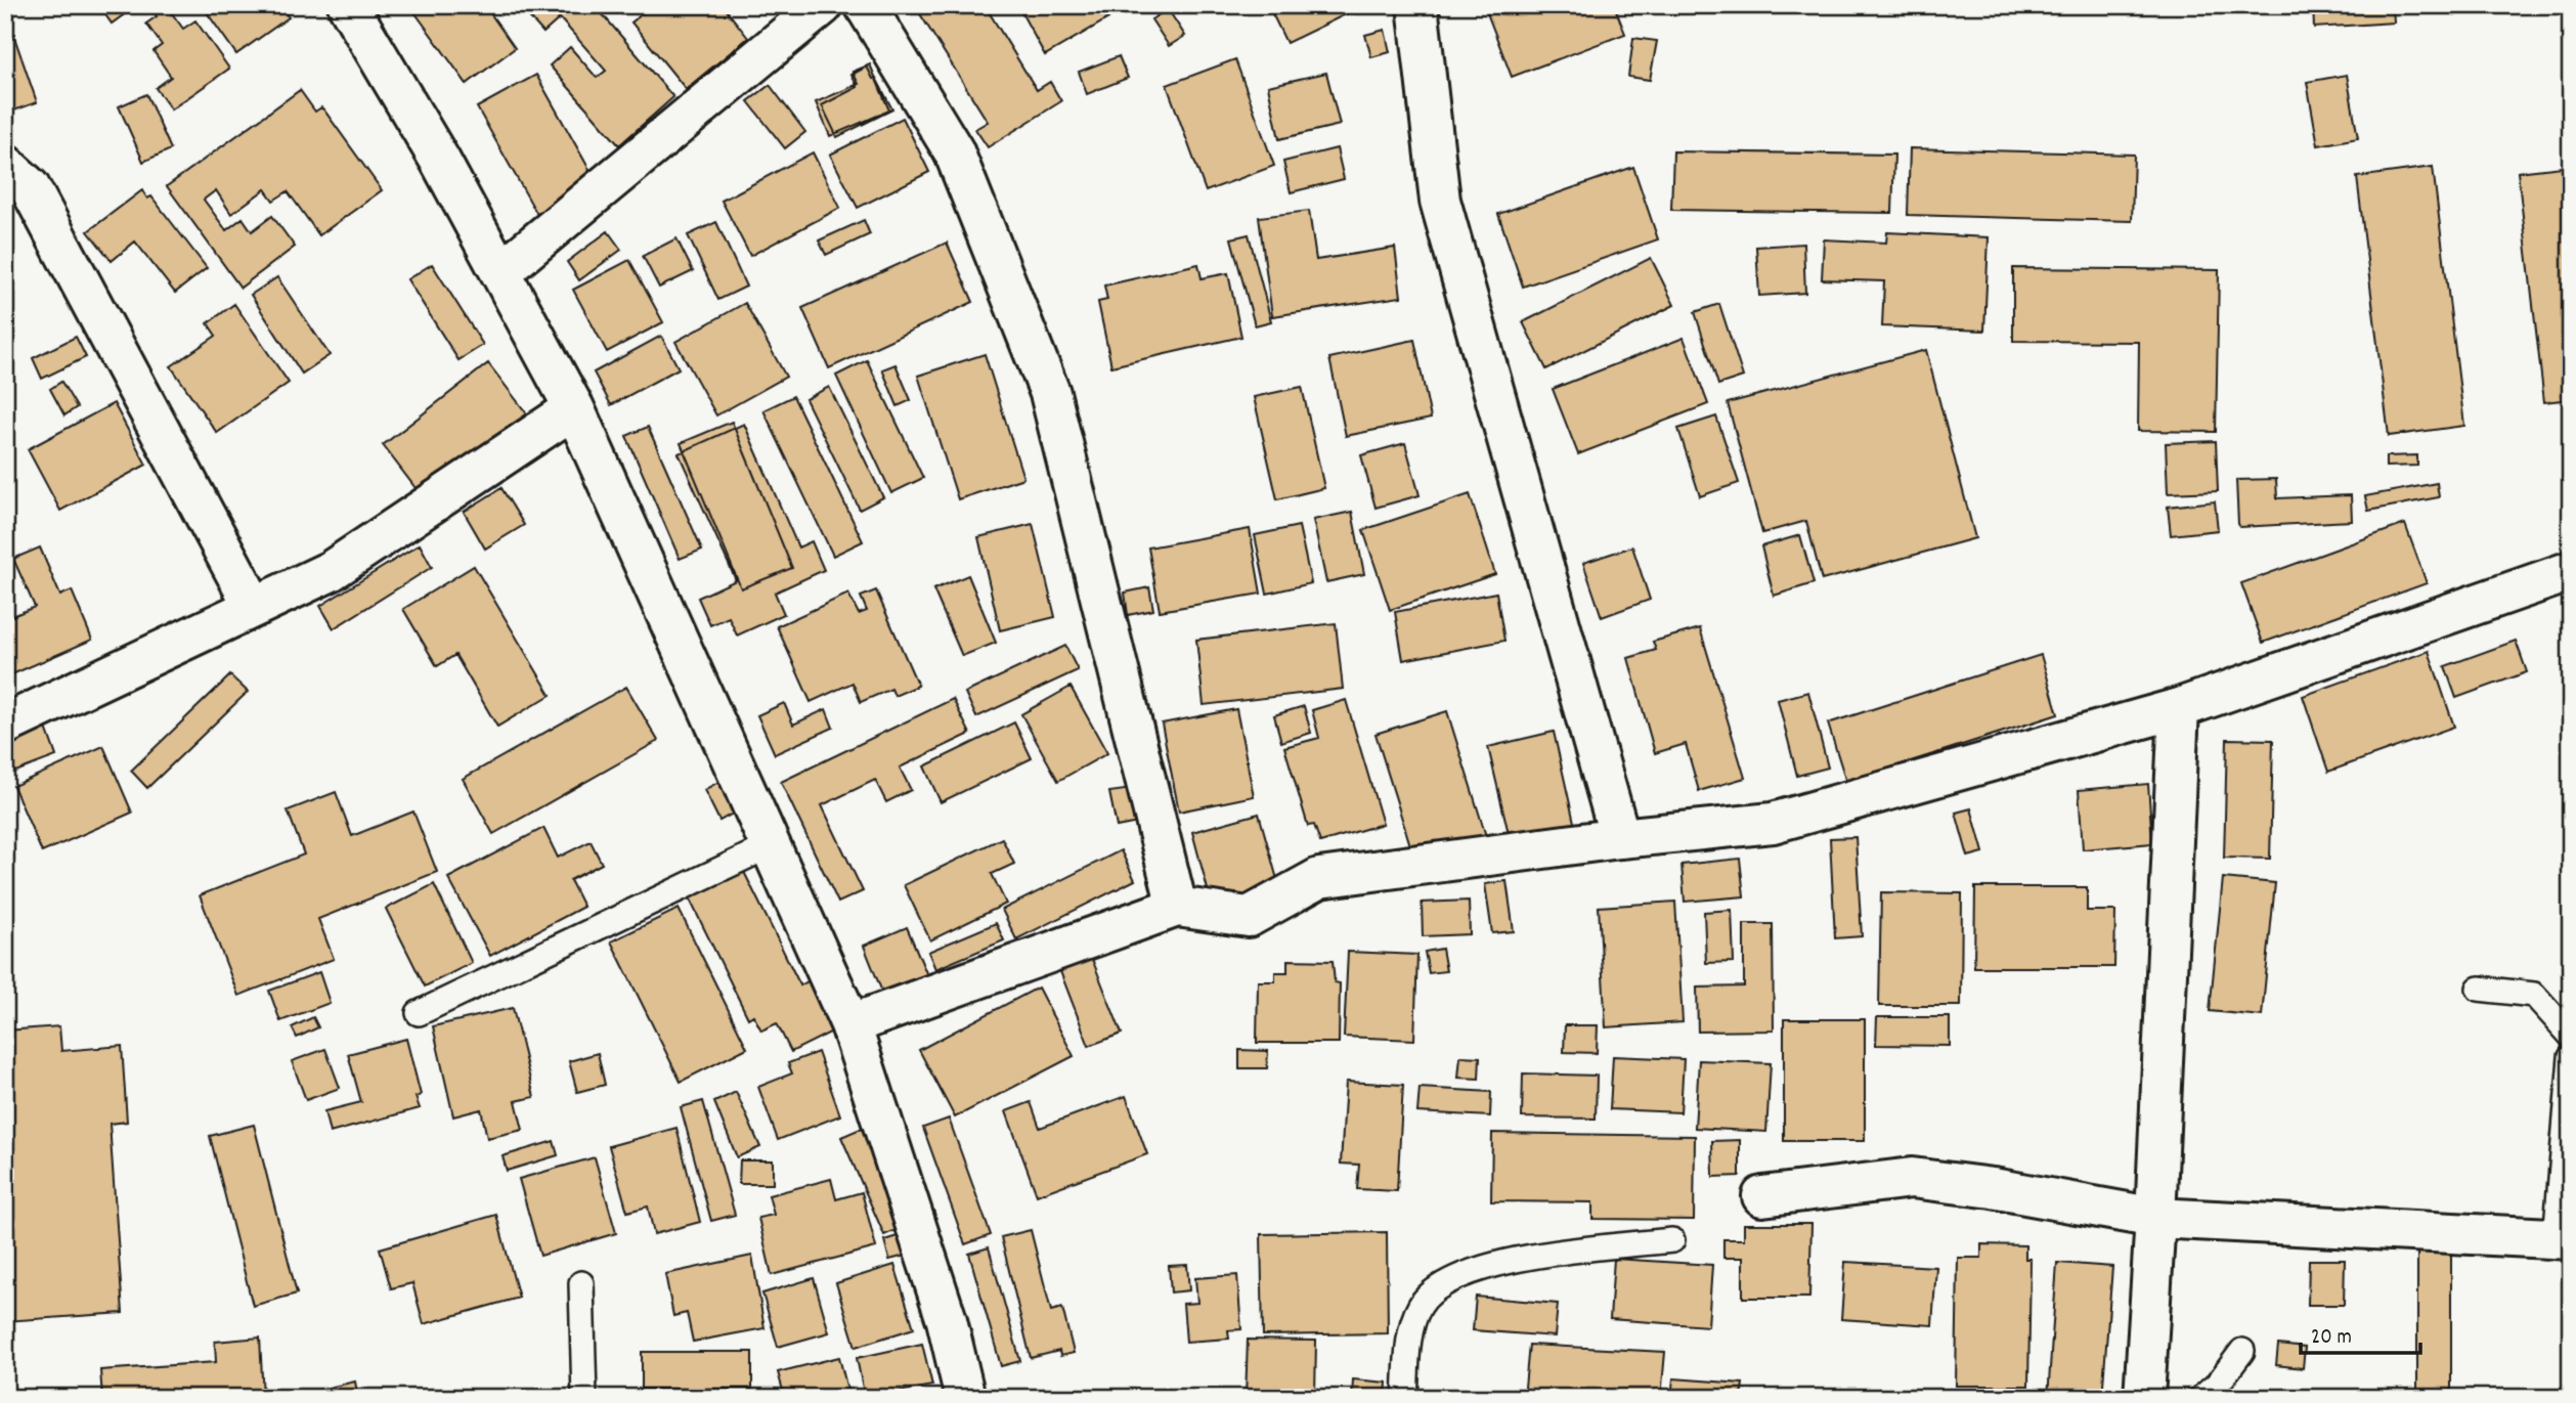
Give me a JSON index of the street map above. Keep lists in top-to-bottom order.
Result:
{
  "scale_bar": "20 m"
}
